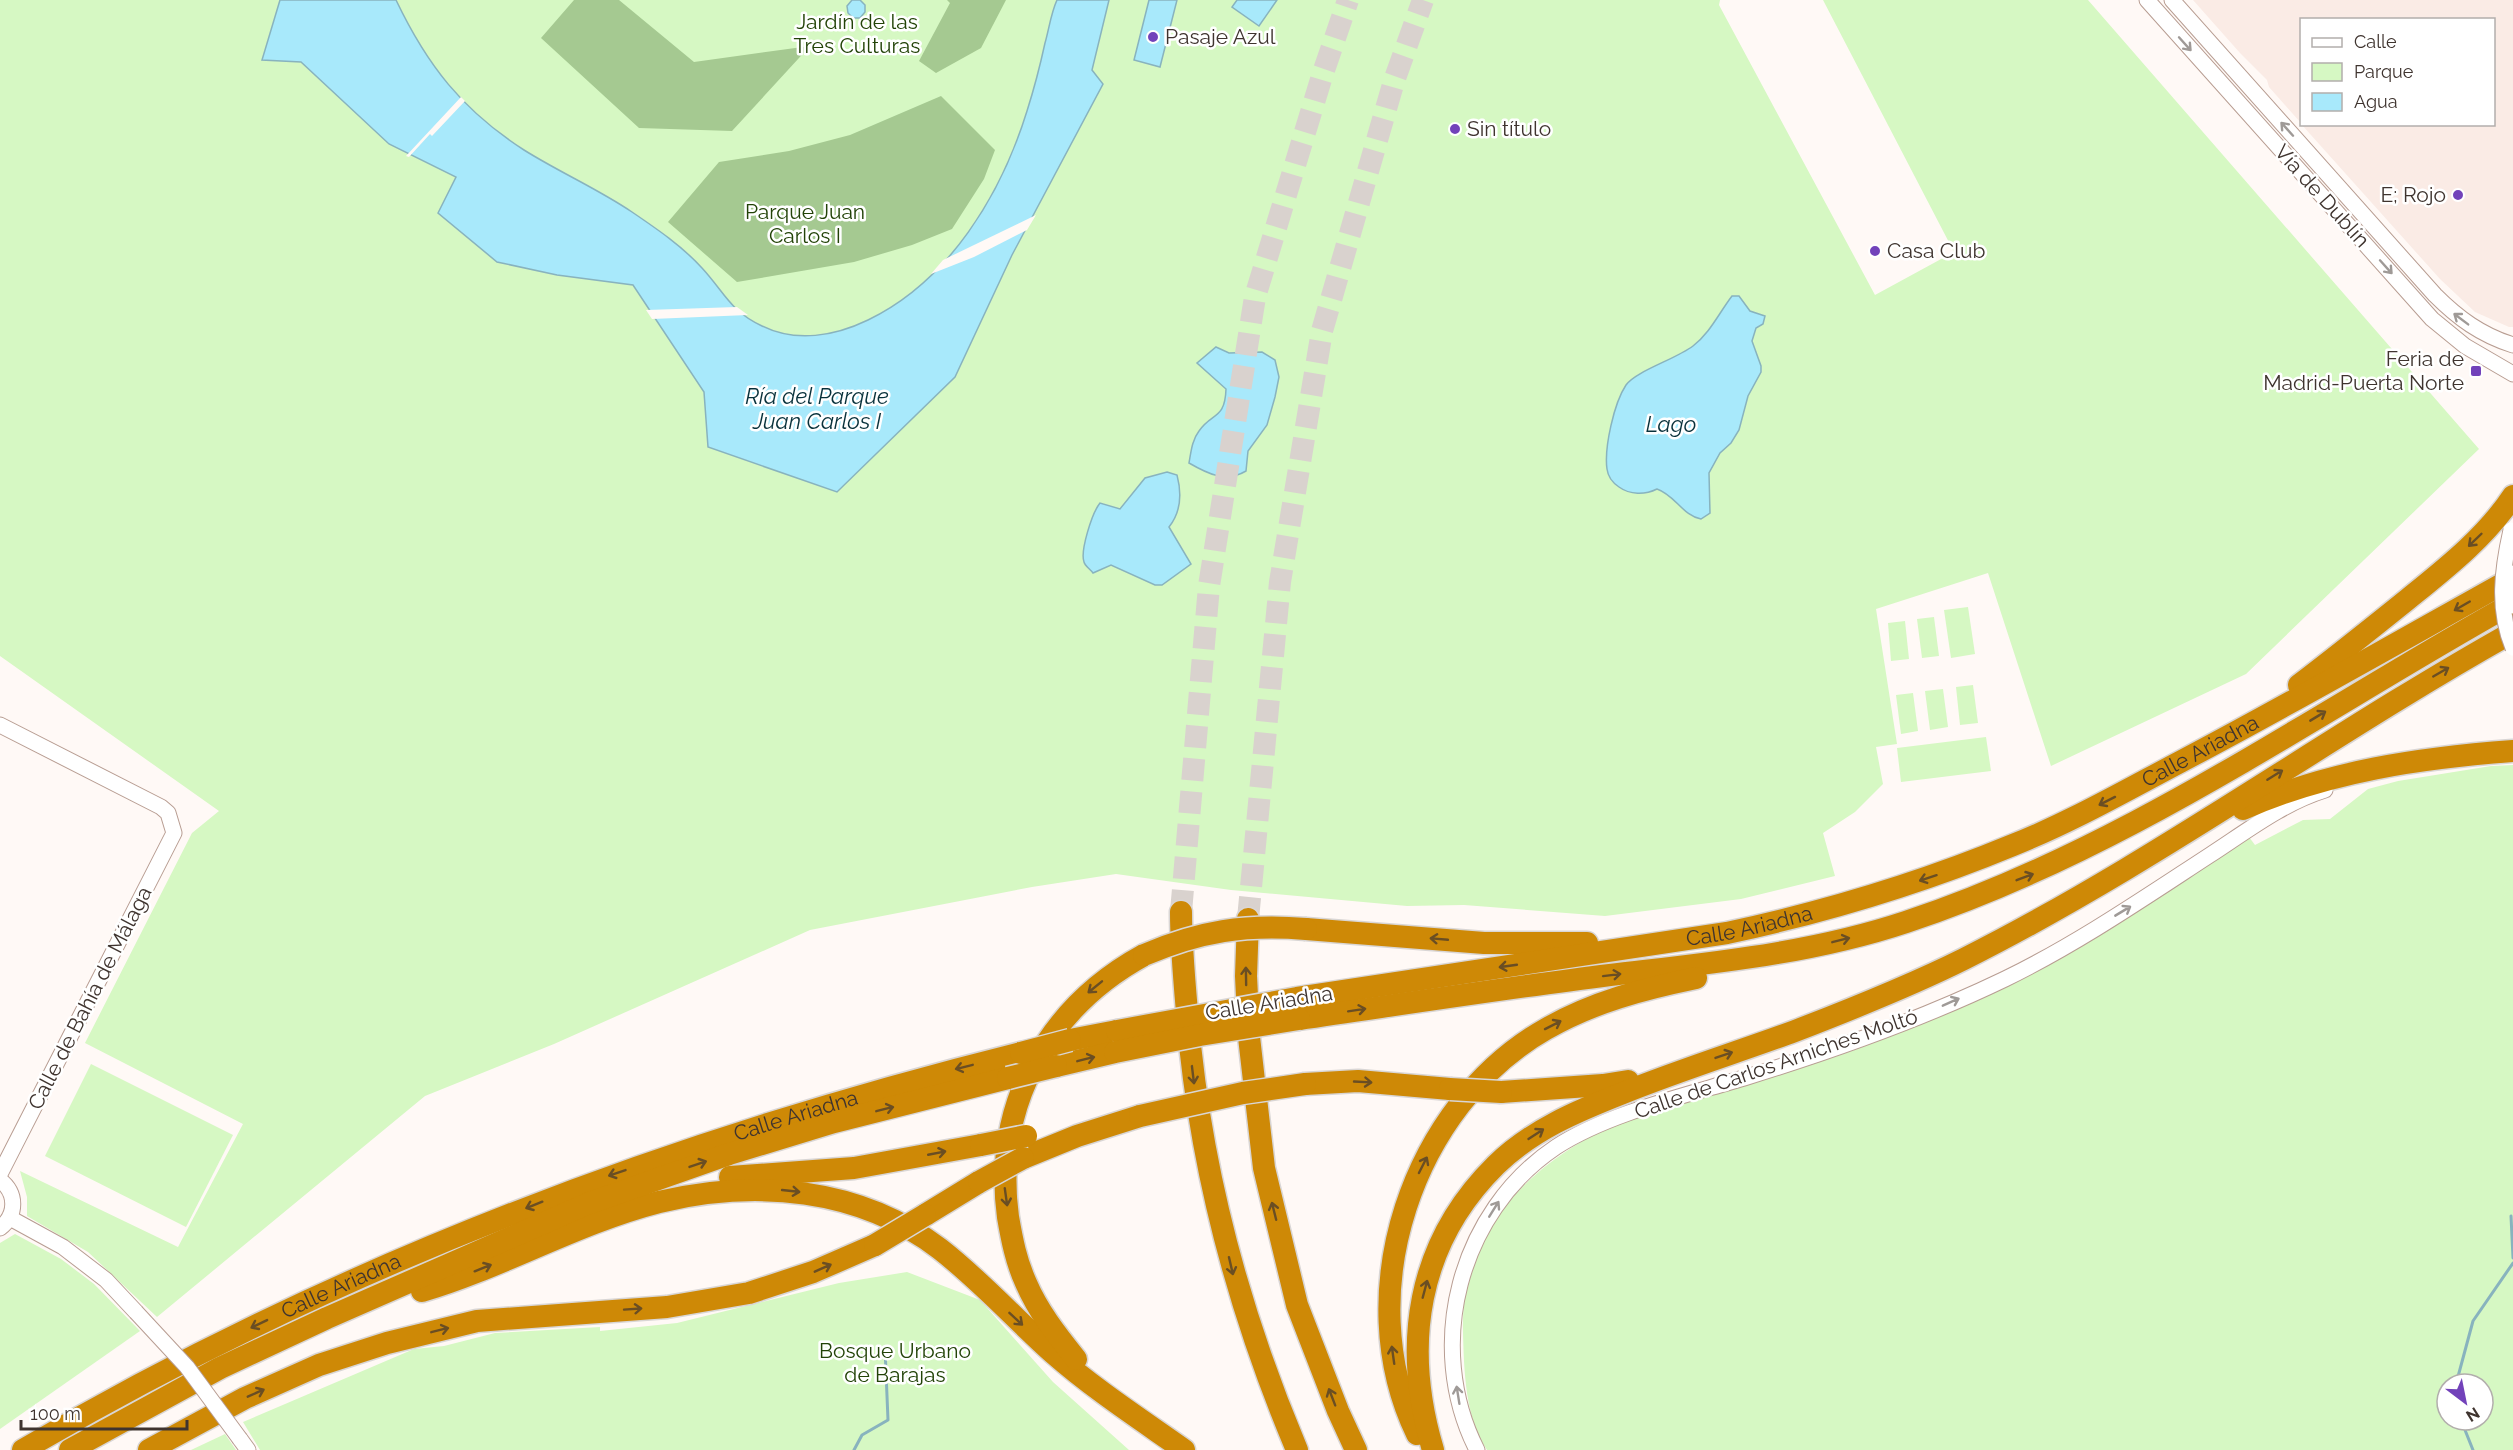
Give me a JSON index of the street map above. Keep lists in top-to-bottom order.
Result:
{
  "streets": {
    "highway": ["Calle Ariadna"],
    "street": ["Vía de Dublín", "Calle de Bahía de Málaga", "Calle de Carlos Arniches Moltó"]
  },
  "one_way": ["Calle de Carlos Arniches Moltó"],
  "water": ["Ría del Parque Juan Carlos I", "Lago"],
  "parks": ["Jardín de las Tres Culturas", "Parque Juan Carlos I", "Bosque Urbano de Barajas"],
  "places": {
    "other": [
      "Pasaje Azul",
      "Sin título",
      "E; Rojo",
      "Casa Club"
    ],
    "transit": ["Feria de Madrid-Puerta Norte"]
  },
  "legend": ["Calle", "Parque", "Agua"],
  "scale_bar": "100 m",
  "north": "bottom right"
}
